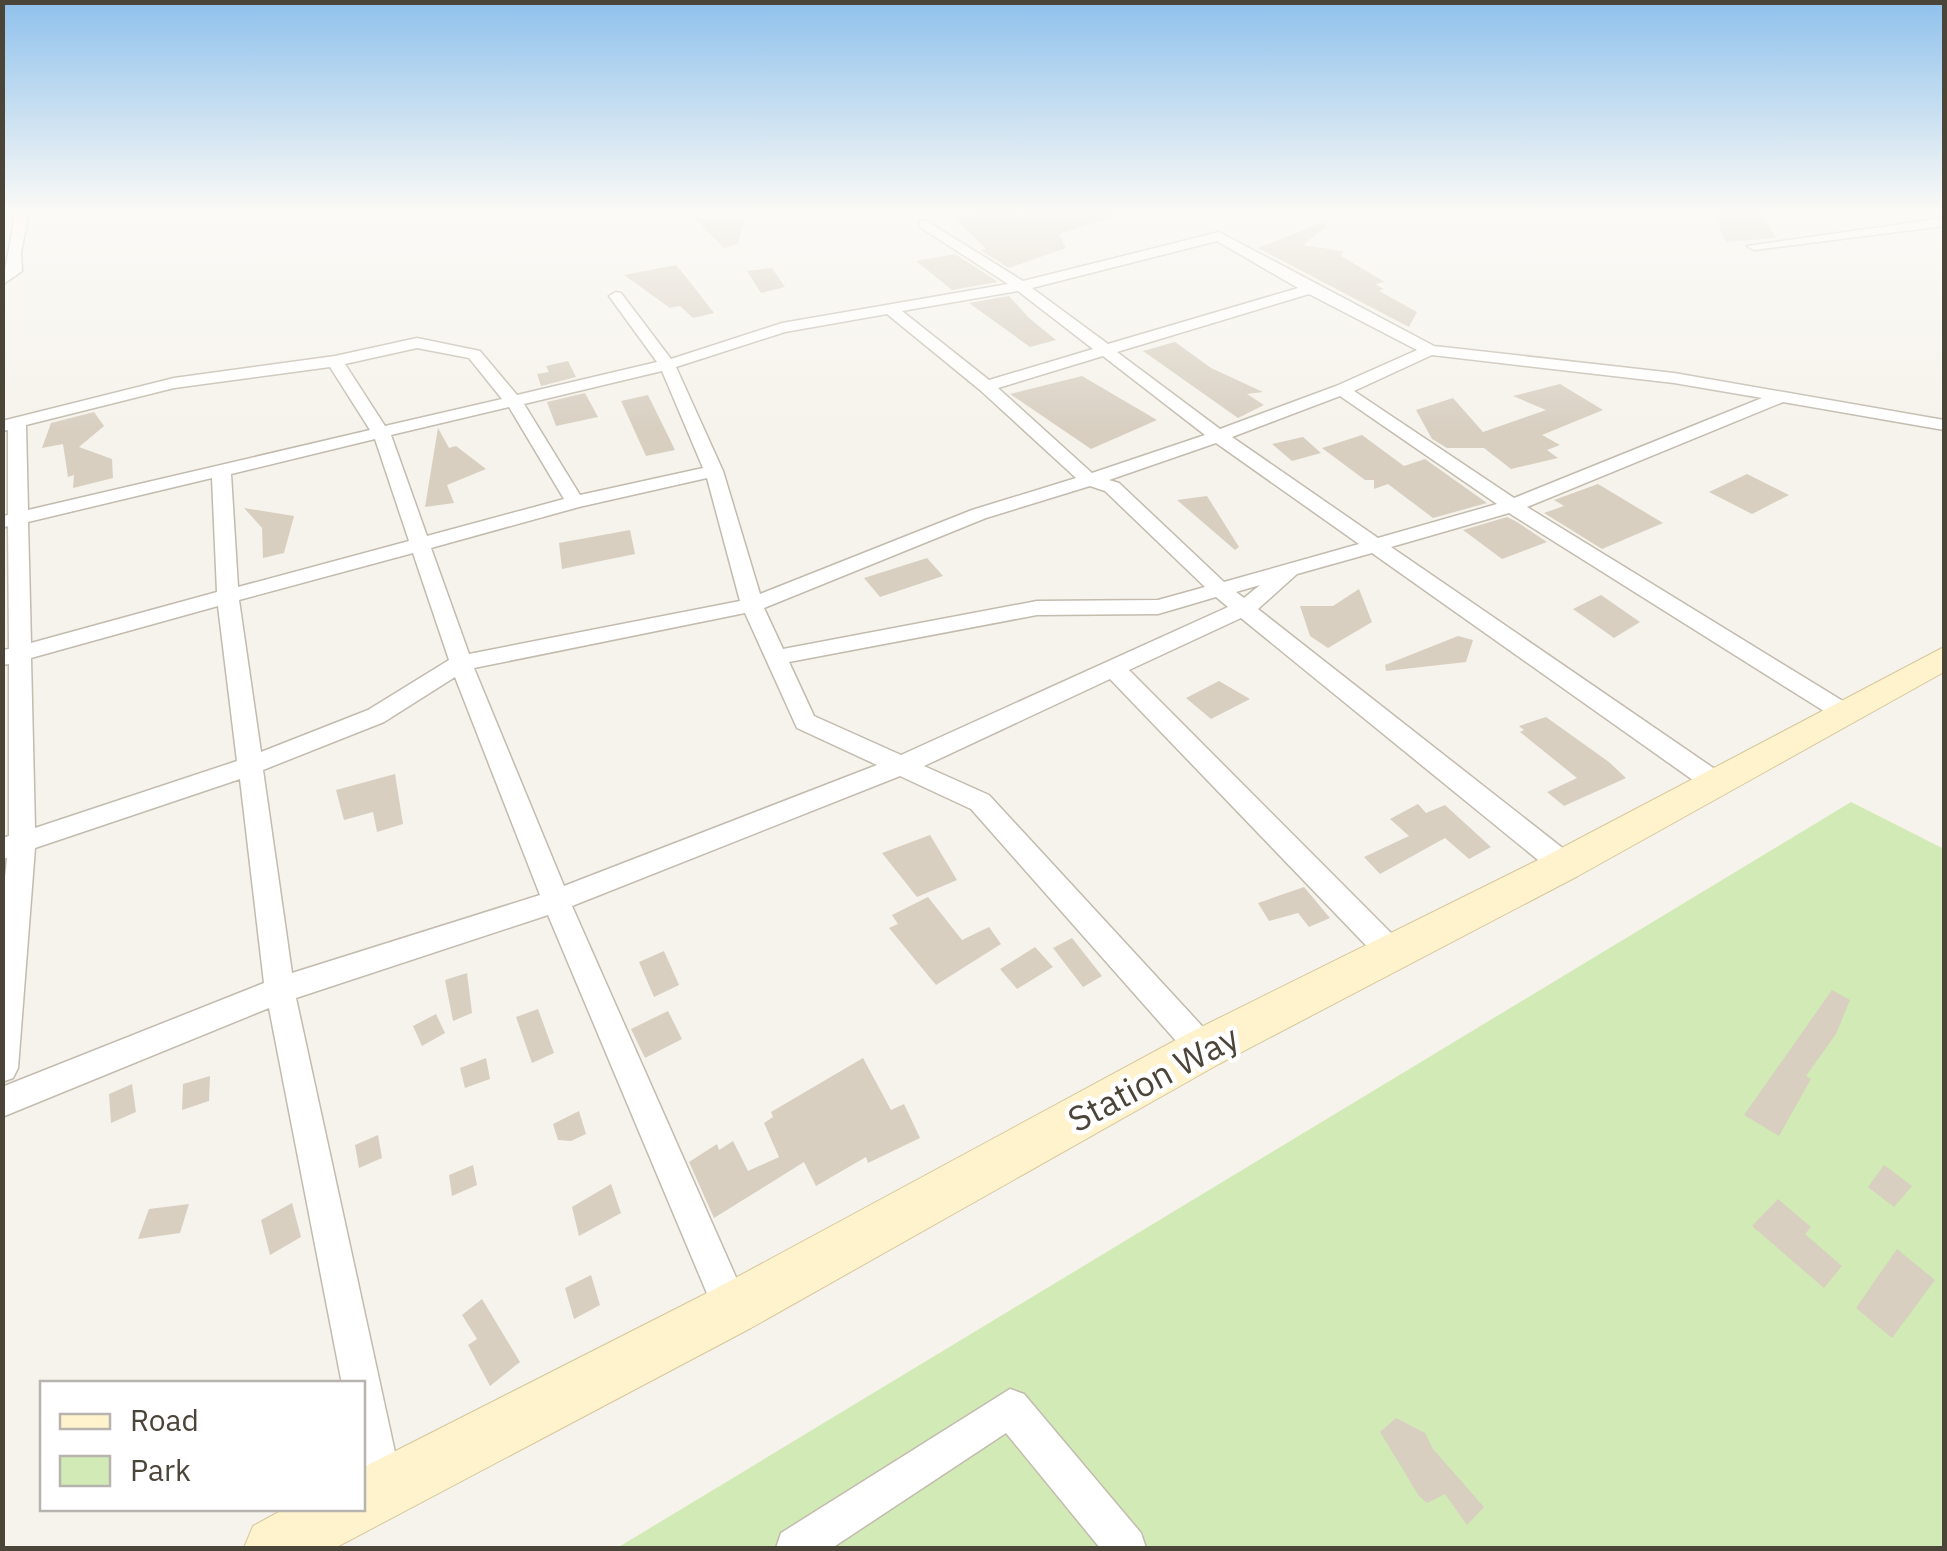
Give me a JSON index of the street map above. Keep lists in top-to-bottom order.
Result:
{
  "streets": {
    "main road": ["Station Way"]
  },
  "legend": ["Road", "Park"]
}
